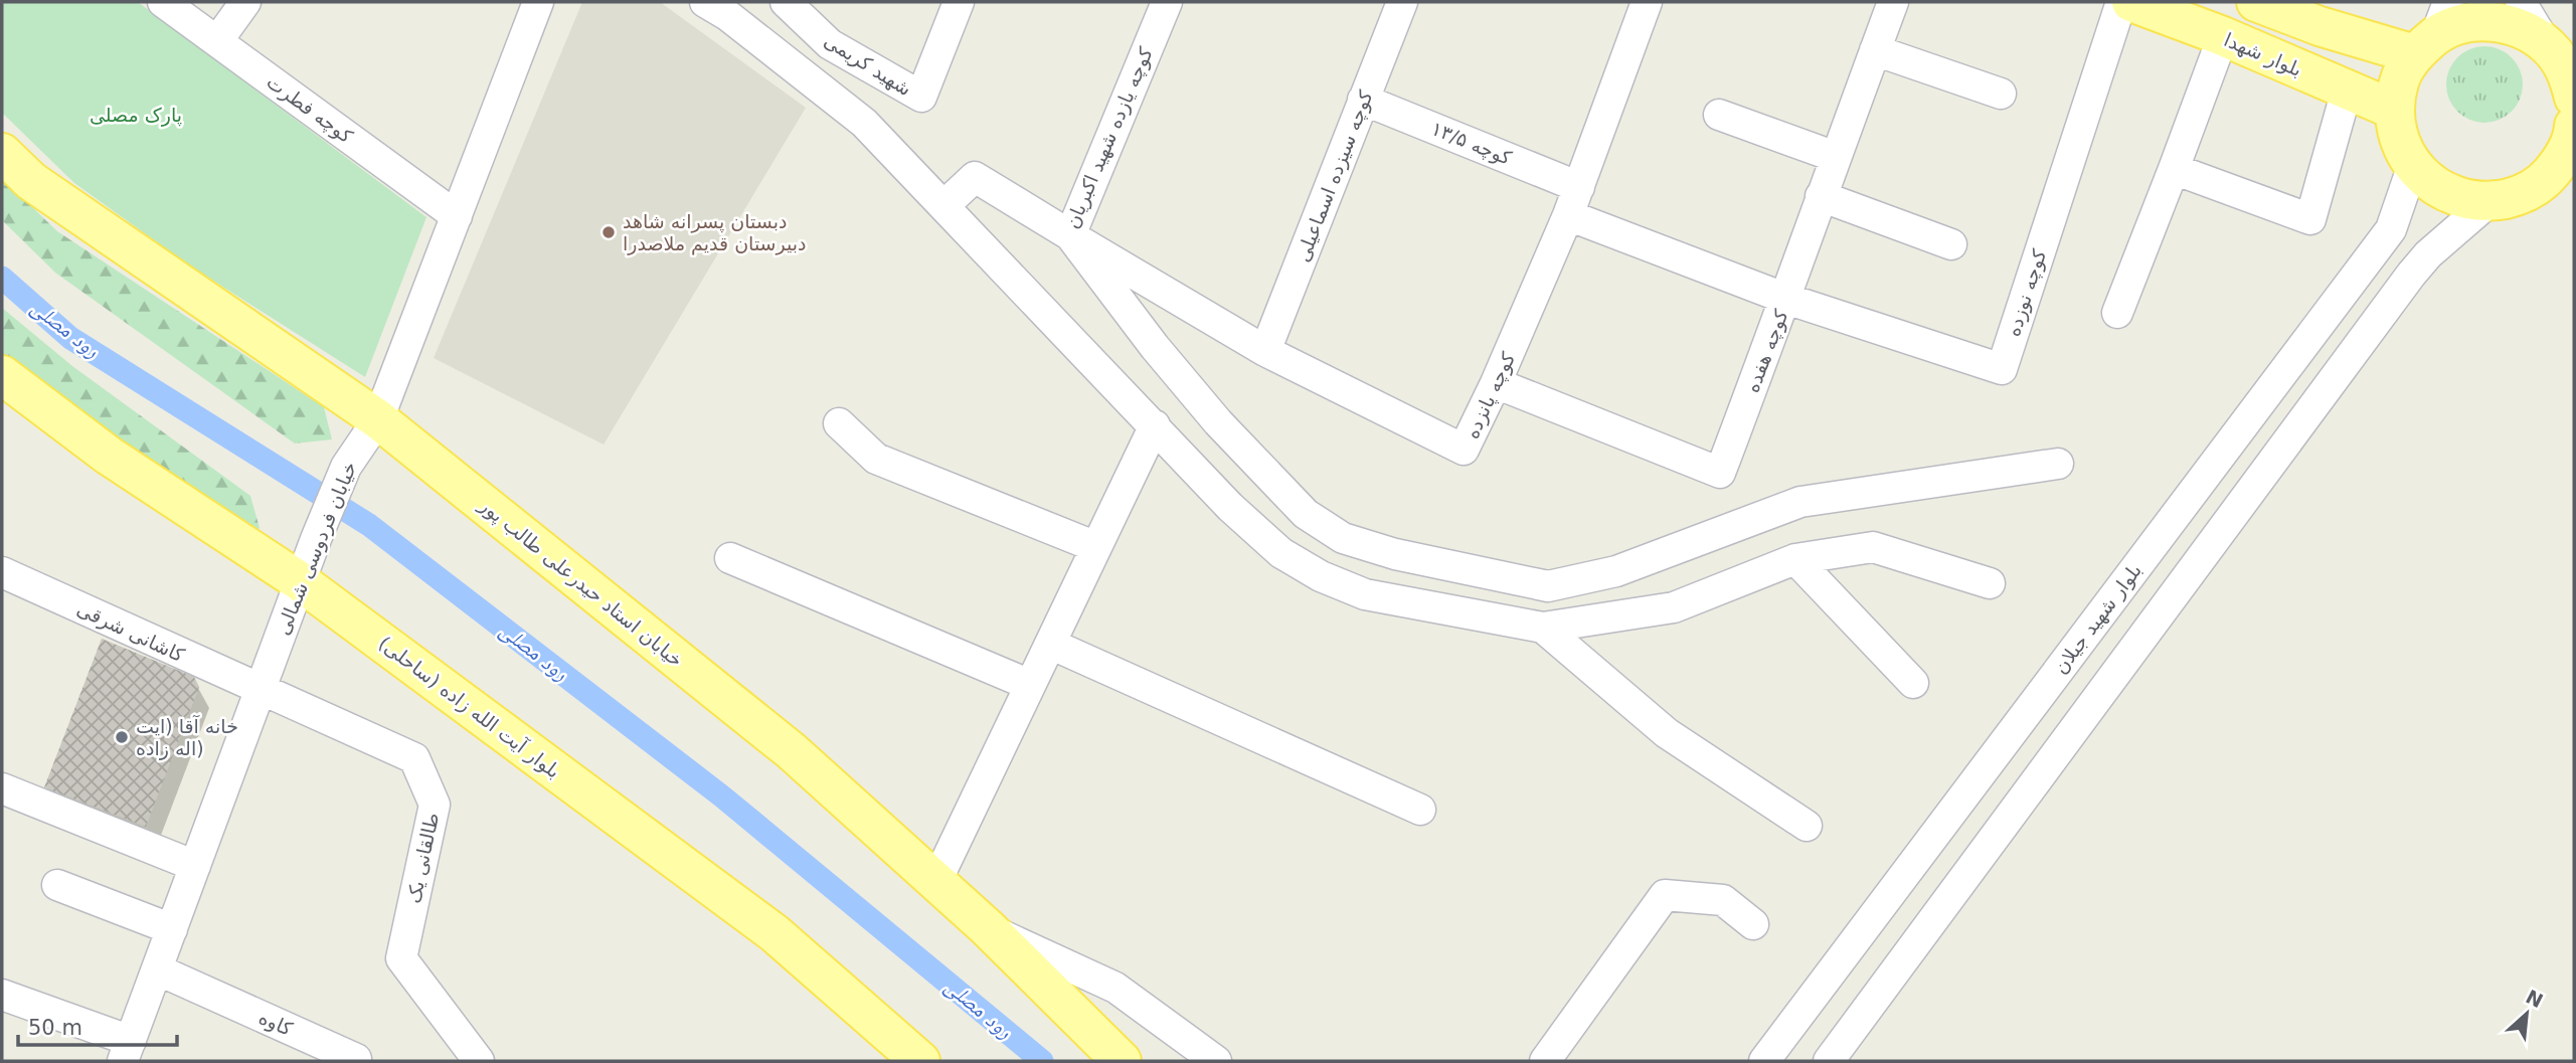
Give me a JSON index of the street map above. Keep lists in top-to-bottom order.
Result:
{
  "streets": {
    "main road": ["بلوار شهدا", "خیابان استاد حیدرعلی طالب پور", "بلوار آیت الله زاده (ساحلی)"],
    "street": [
      "شهید کریمی",
      "کوچه فطرت",
      "کوچه یازده شهید اکبریان",
      "کوچه ۱۳/۵",
      "کوچه سیزده اسماعیلی",
      "کوچه نوزده",
      "کوچه هفده",
      "کوچه پانزده",
      "خیابان فردوسی شمالی",
      "بلوار شهید جیلان",
      "کاشانی شرقی",
      "طالقانی یک",
      "کاوه"
    ]
  },
  "crossings": [
    ["کوچه فطرت", "خیابان فردوسی شمالی"],
    ["کوچه یازده شهید اکبریان", "کوچه پانزده"],
    ["کوچه ۱۳/۵", "کوچه سیزده اسماعیلی"],
    ["کوچه ۱۳/۵", "کوچه پانزده"],
    ["کوچه سیزده اسماعیلی", "کوچه پانزده"],
    ["کوچه نوزده", "کوچه هفده"],
    ["کوچه هفده", "کوچه پانزده"],
    ["خیابان فردوسی شمالی", "خیابان استاد حیدرعلی طالب پور"],
    ["خیابان فردوسی شمالی", "کاشانی شرقی"],
    ["خیابان فردوسی شمالی", "بلوار آیت الله زاده (ساحلی)"],
    ["خیابان فردوسی شمالی", "طالقانی یک"],
    ["خیابان فردوسی شمالی", "کاوه"],
    ["کاشانی شرقی", "طالقانی یک"]
  ],
  "water": ["رود مصلی"],
  "parks": ["پارک مصلی"],
  "places": ["دبستان پسرانه شاهد دبیرستان قدیم ملاصدرا", "خانه آقا (ایت اله زاده)"],
  "scale_bar": "50 m",
  "north": "top right"
}
